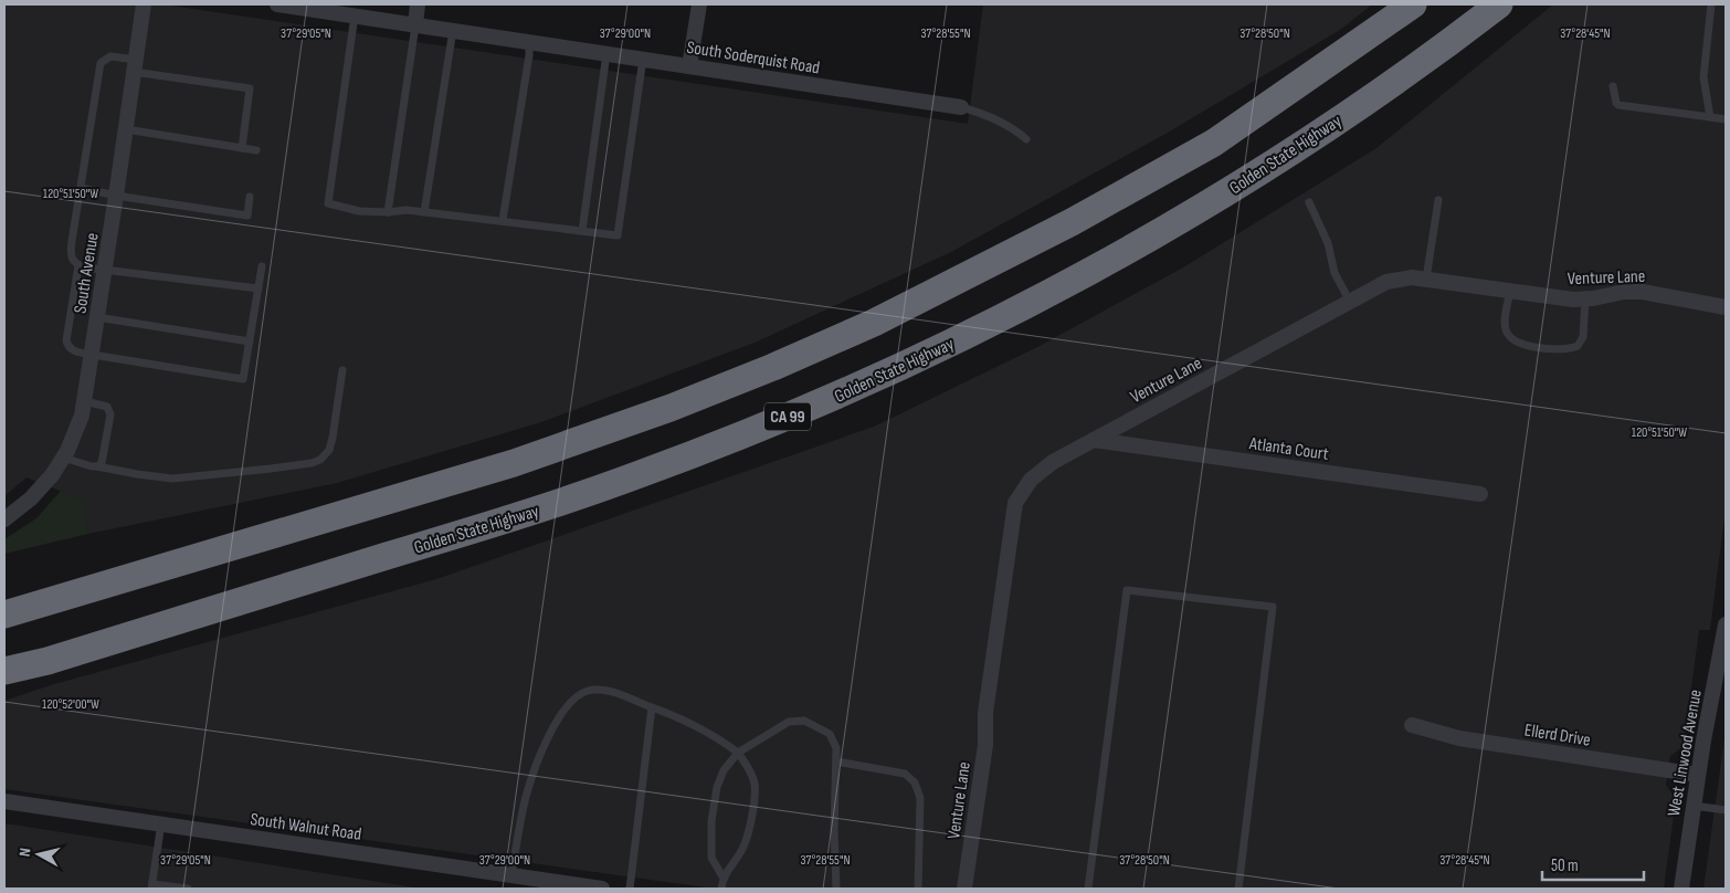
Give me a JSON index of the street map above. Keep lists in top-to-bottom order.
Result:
{
  "streets": {
    "highway": ["Golden State Highway", "CA 99"],
    "street": [
      "South Soderquist Road",
      "South Avenue",
      "Venture Lane",
      "Atlanta Court",
      "Ellerd Drive",
      "West Linwood Avenue",
      "South Walnut Road"
    ]
  },
  "crossings": [
    ["Venture Lane", "Atlanta Court"],
    ["Ellerd Drive", "West Linwood Avenue"]
  ],
  "scale_bar": "50 m",
  "north": "left",
  "coordinates": [
    "37°29'05\"N",
    "37°29'00\"N",
    "37°28'55\"N",
    "37°28'50\"N",
    "37°28'45\"N",
    "120°51'50\"W",
    "120°52'00\"W"
  ]
}
